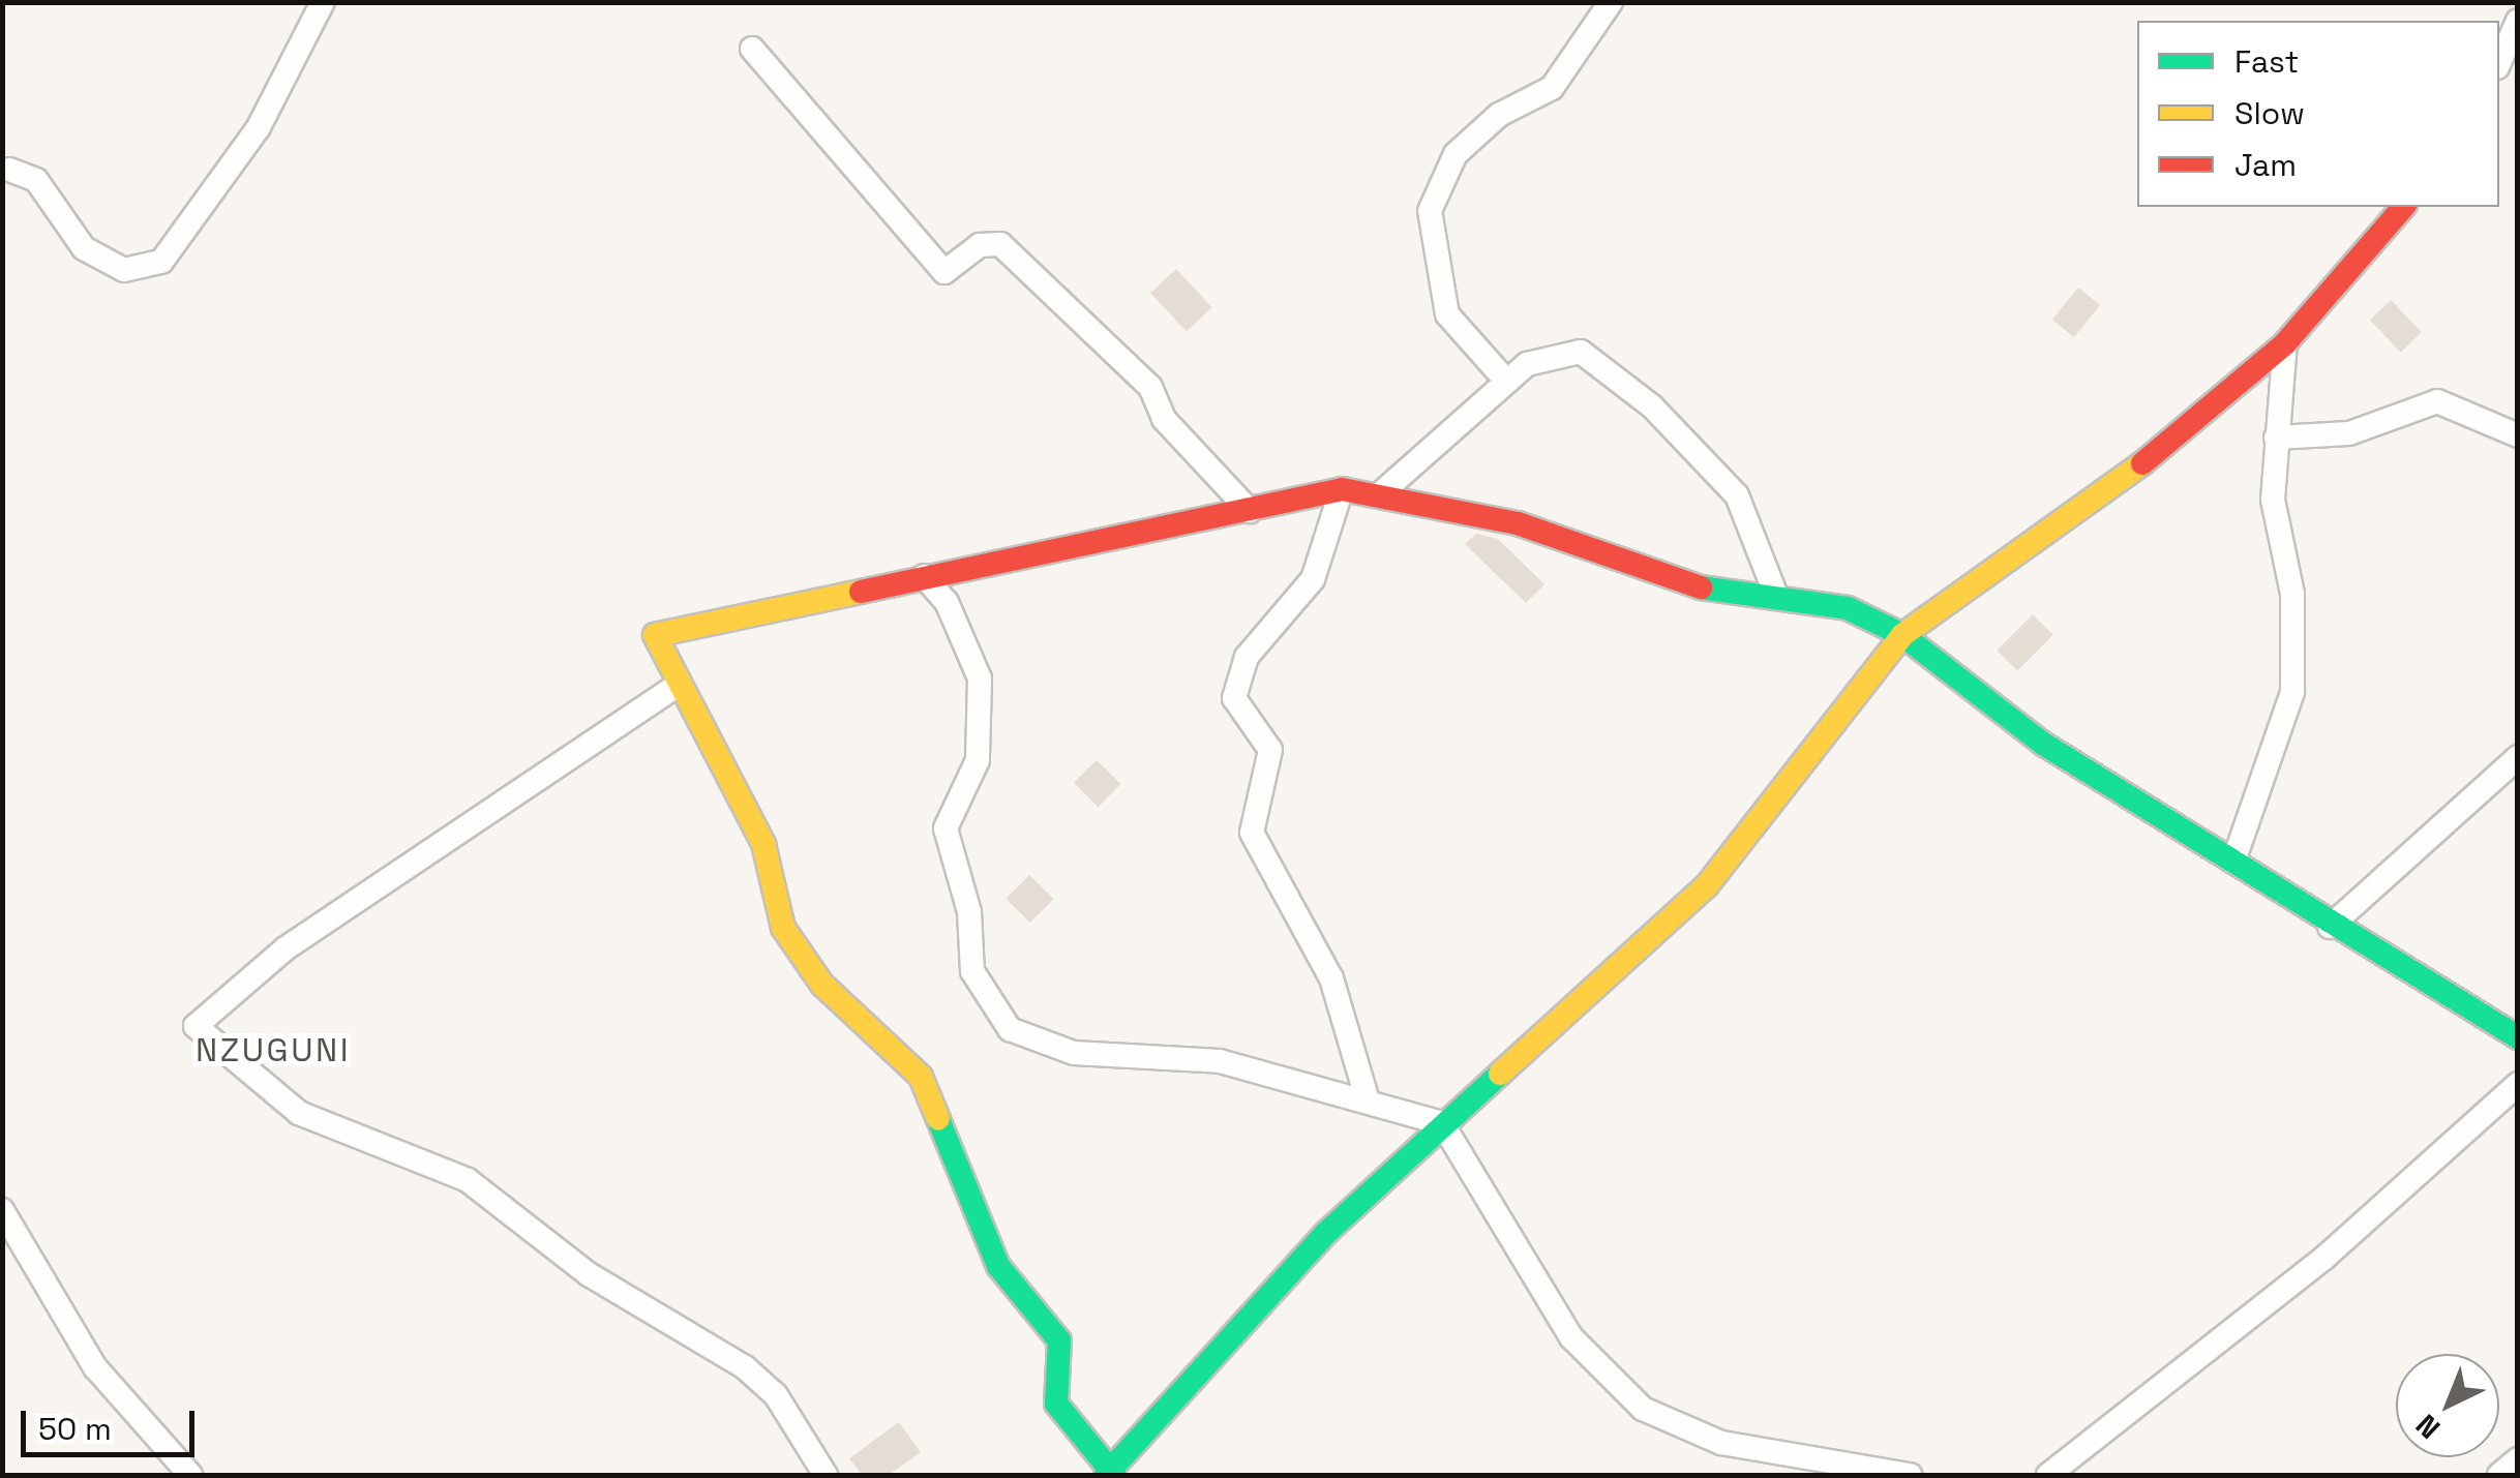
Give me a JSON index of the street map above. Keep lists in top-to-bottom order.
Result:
{
  "districts": ["NZUGUNI"],
  "legend": ["Fast", "Slow", "Jam"],
  "scale_bar": "50 m",
  "north": "bottom left"
}
